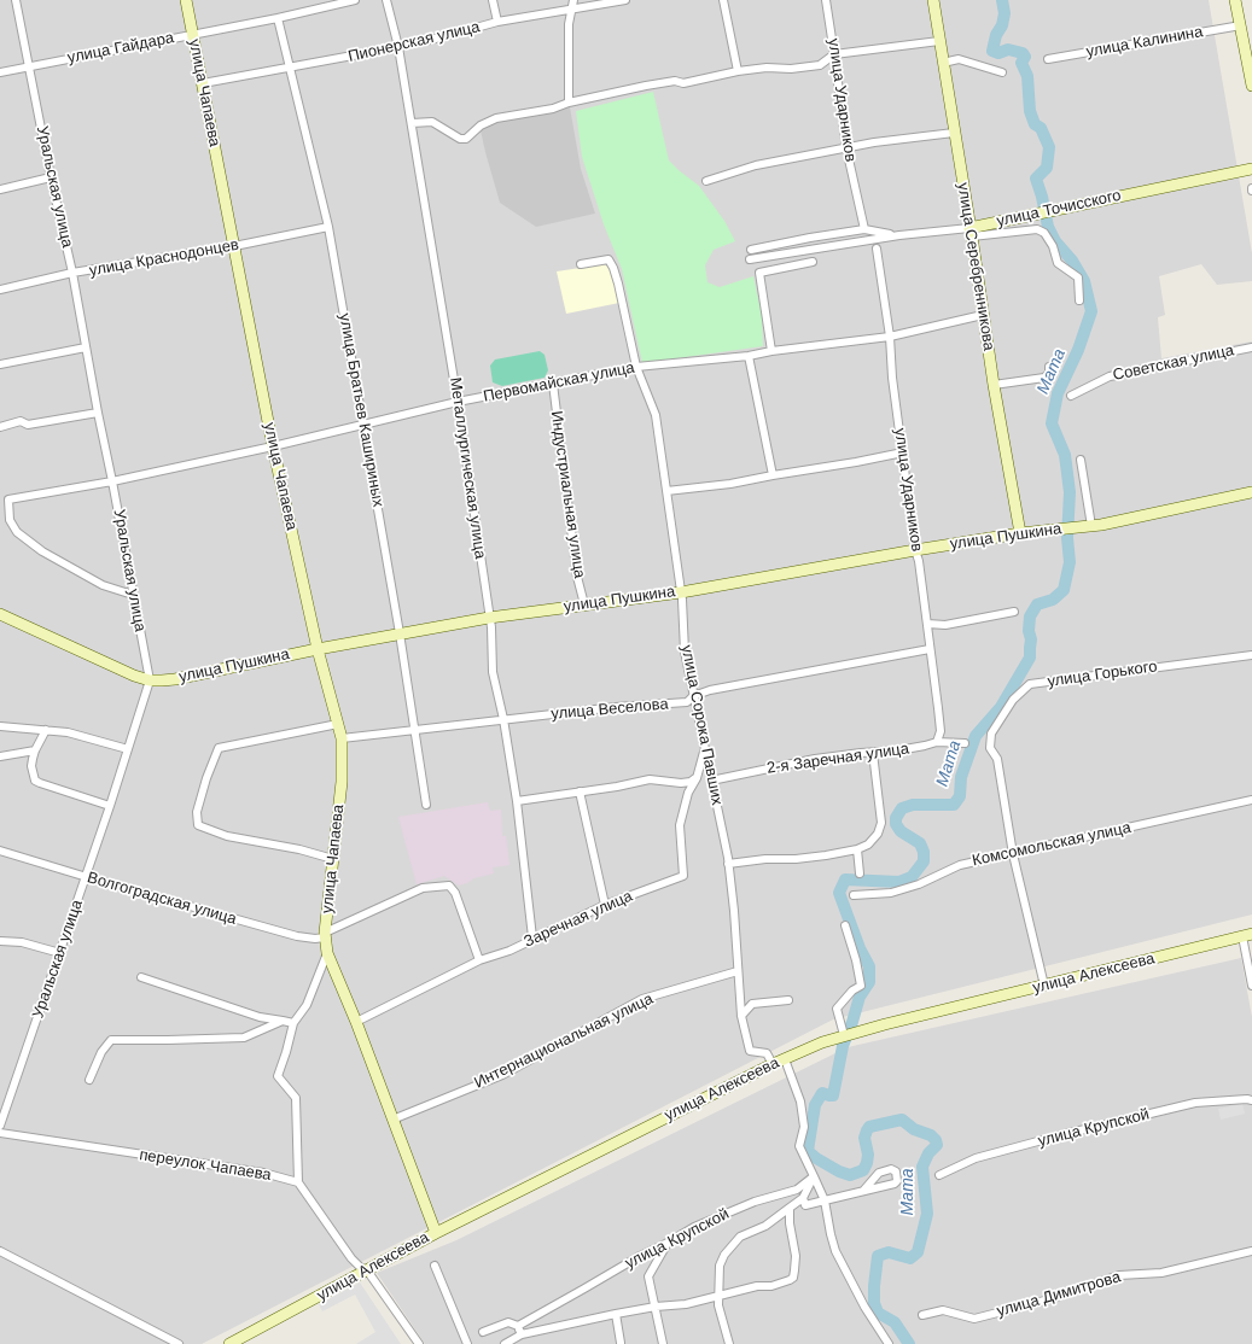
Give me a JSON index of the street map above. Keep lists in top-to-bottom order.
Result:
{
  "streets": {
    "street": [
      "Пионерская улица",
      "улица Калинина",
      "улица Гайдара",
      "улица Чапаева",
      "улица Ударников",
      "Уральская улица",
      "улица Точисского",
      "улица Краснодонцев",
      "улица Серебренникова",
      "Советская улица",
      "Первомайская улица",
      "улица Братьев Кашириных",
      "Металлургическая улица",
      "Индустриальная улица",
      "улица Пушкина",
      "улица Горького",
      "улица Веселова",
      "улица Сорока Павших",
      "2-я Заречная улица",
      "Комсомольская улица",
      "Волгоградская улица",
      "Заречная улица",
      "улица Алексеева",
      "Интернациональная улица",
      "улица Крупской",
      "переулок Чапаева",
      "улица Димитрова"
    ]
  },
  "crossings": [
    ["Пионерская улица", "улица Чапаева"],
    ["Пионерская улица", "улица Братьев Кашириных"],
    ["Пионерская улица", "Металлургическая улица"],
    ["улица Гайдара", "улица Чапаева"],
    ["улица Гайдара", "Уральская улица"],
    ["улица Гайдара", "улица Братьев Кашириных"],
    ["улица Чапаева", "улица Краснодонцев"],
    ["улица Чапаева", "Первомайская улица"],
    ["улица Чапаева", "улица Пушкина"],
    ["улица Чапаева", "улица Веселова"],
    ["улица Чапаева", "Волгоградская улица"],
    ["улица Чапаева", "Заречная улица"],
    ["улица Чапаева", "улица Алексеева"],
    ["улица Чапаева", "Интернациональная улица"],
    ["улица Ударников", "Первомайская улица"],
    ["улица Ударников", "улица Пушкина"],
    ["улица Ударников", "улица Веселова"],
    ["улица Ударников", "2-я Заречная улица"],
    ["Уральская улица", "улица Краснодонцев"],
    ["Уральская улица", "Первомайская улица"],
    ["Уральская улица", "улица Пушкина"],
    ["Уральская улица", "Волгоградская улица"],
    ["улица Точисского", "улица Серебренникова"],
    ["улица Краснодонцев", "улица Братьев Кашириных"],
    ["улица Серебренникова", "Первомайская улица"],
    ["улица Серебренникова", "улица Пушкина"],
    ["Первомайская улица", "улица Братьев Кашириных"],
    ["Первомайская улица", "Металлургическая улица"],
    ["Первомайская улица", "Индустриальная улица"],
    ["Первомайская улица", "улица Сорока Павших"],
    ["улица Братьев Кашириных", "улица Пушкина"],
    ["улица Братьев Кашириных", "улица Веселова"],
    ["Металлургическая улица", "улица Пушкина"],
    ["Металлургическая улица", "улица Веселова"],
    ["Металлургическая улица", "Заречная улица"],
    ["Индустриальная улица", "улица Пушкина"],
    ["улица Пушкина", "улица Сорока Павших"],
    ["улица Горького", "Комсомольская улица"],
    ["улица Веселова", "улица Сорока Павших"],
    ["улица Сорока Павших", "2-я Заречная улица"],
    ["улица Сорока Павших", "Заречная улица"],
    ["улица Сорока Павших", "улица Алексеева"],
    ["улица Сорока Павших", "Интернациональная улица"]
  ],
  "water": ["Мата"]
}
